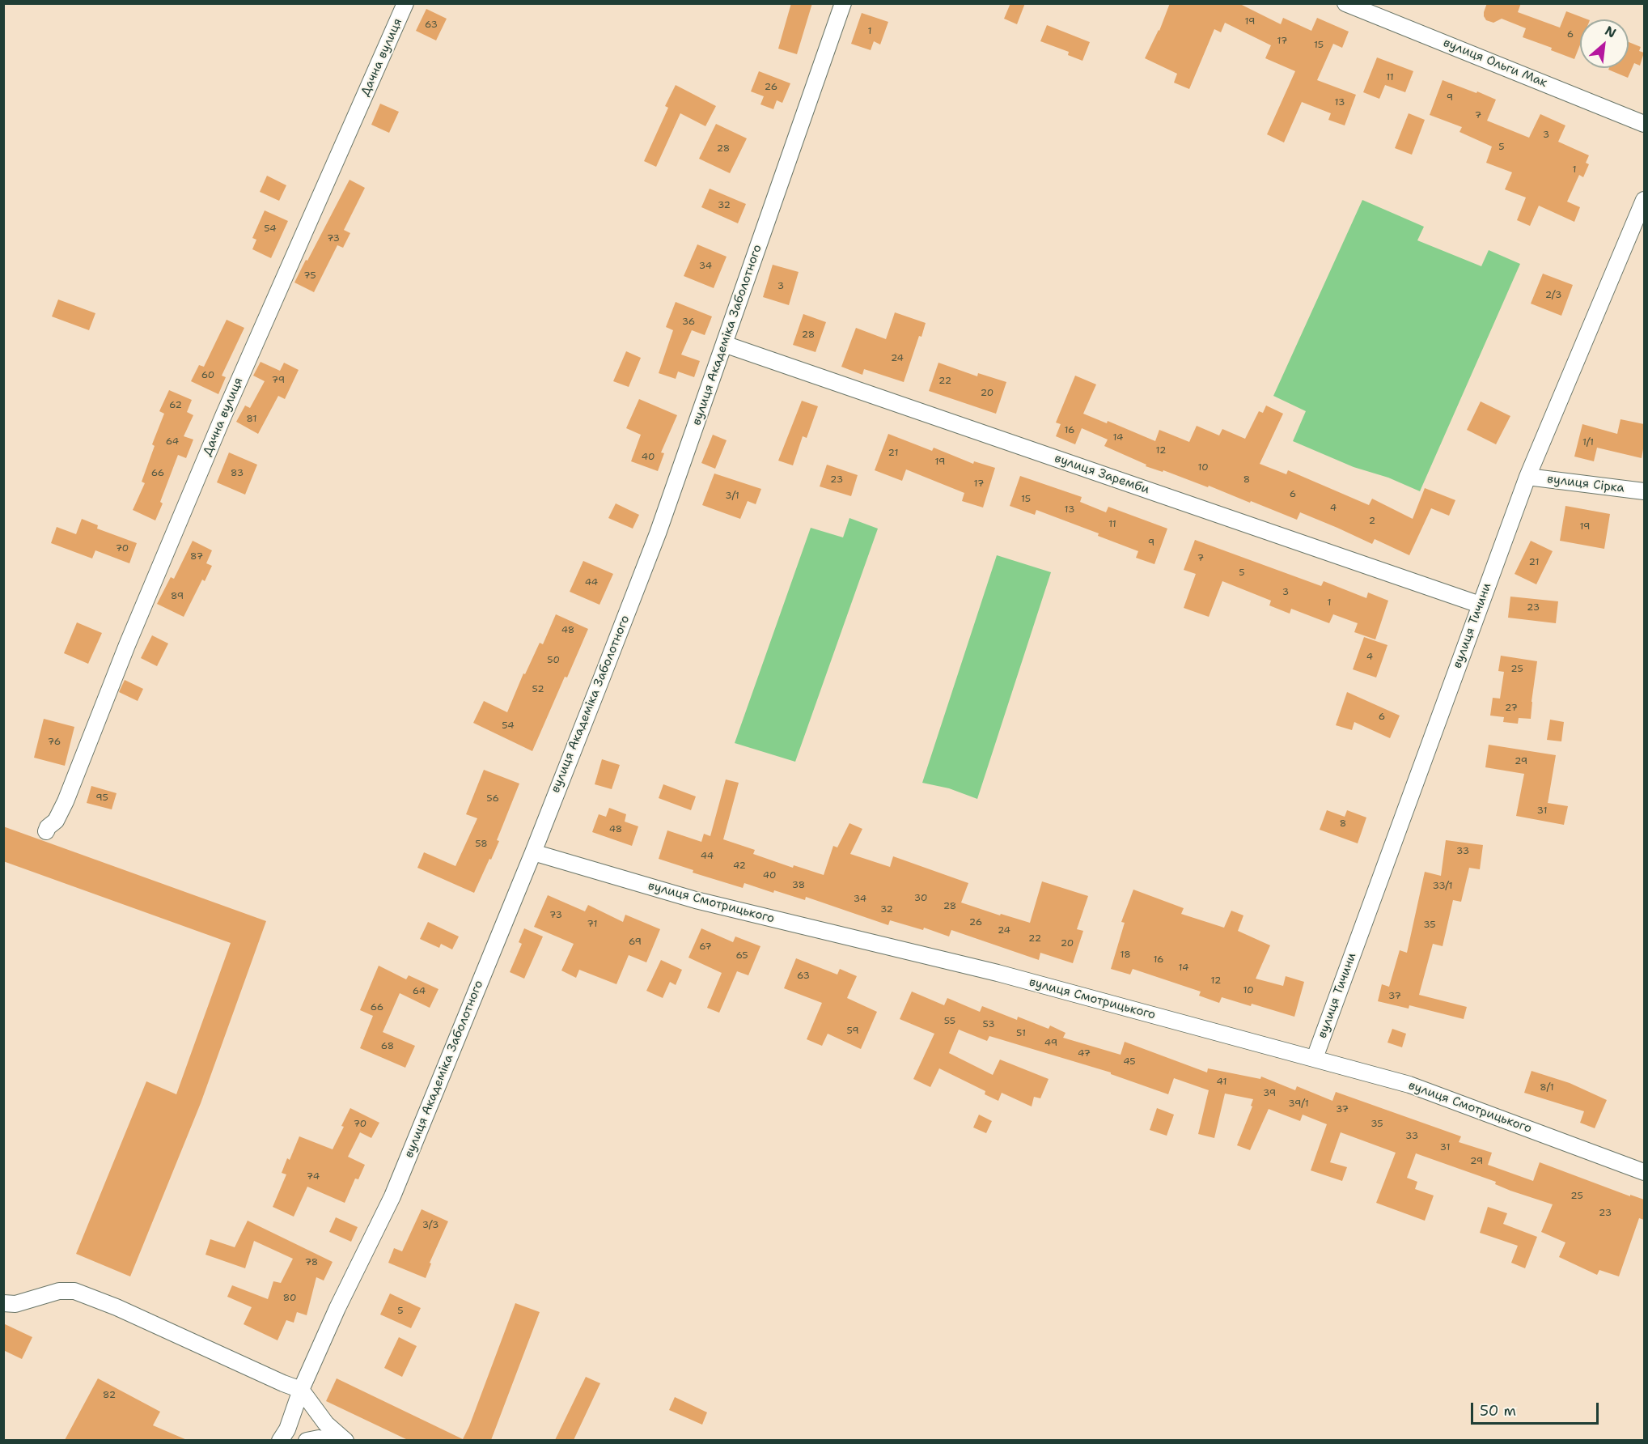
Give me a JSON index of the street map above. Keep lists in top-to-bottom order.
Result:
{
  "streets": {
    "street": [
      "Дачна вулиця",
      "вулиця Ольги Мак",
      "вулиця Академіка Заболотного",
      "вулиця Заремби",
      "вулиця Сірка",
      "вулиця Тичини",
      "вулиця Смотрицького"
    ]
  },
  "crossings": [
    ["вулиця Академіка Заболотного", "вулиця Заремби"],
    ["вулиця Академіка Заболотного", "вулиця Смотрицького"],
    ["вулиця Заремби", "вулиця Тичини"],
    ["вулиця Сірка", "вулиця Тичини"],
    ["вулиця Тичини", "вулиця Смотрицького"]
  ],
  "house_numbers": [
    "19",
    "63",
    "1",
    "6",
    "17",
    "15",
    "11",
    "26",
    "9",
    "13",
    "7",
    "3",
    "5",
    "28",
    "1",
    "32",
    "54",
    "73",
    "34",
    "75",
    "3",
    "2/3",
    "36",
    "28",
    "24",
    "60",
    "79",
    "22",
    "20",
    "62",
    "81",
    "16",
    "14",
    "64",
    "1/1",
    "12",
    "21",
    "40",
    "19",
    "10",
    "66",
    "83",
    "23",
    "8",
    "17",
    "6",
    "3/1",
    "15",
    "4",
    "13",
    "2",
    "11",
    "19",
    "9",
    "70",
    "87",
    "7",
    "21",
    "5",
    "44",
    "3",
    "89",
    "1",
    "23",
    "48",
    "4",
    "50",
    "25",
    "52",
    "27",
    "6",
    "54",
    "76",
    "29",
    "95",
    "56",
    "31",
    "8",
    "48",
    "58",
    "33",
    "44",
    "42",
    "40",
    "38",
    "33/1",
    "30",
    "34",
    "28",
    "32",
    "73",
    "26",
    "71",
    "35",
    "24",
    "22",
    "69",
    "20",
    "67",
    "18",
    "65",
    "16",
    "14",
    "63",
    "12",
    "10",
    "64",
    "37",
    "66",
    "55",
    "53",
    "59",
    "51",
    "49",
    "68",
    "47",
    "45",
    "41",
    "8/1",
    "39",
    "39/1",
    "37",
    "70",
    "35",
    "33",
    "31",
    "29",
    "74",
    "25",
    "23",
    "3/3",
    "78",
    "80",
    "5",
    "82"
  ],
  "scale_bar": "50 m",
  "north": "top right"
}
